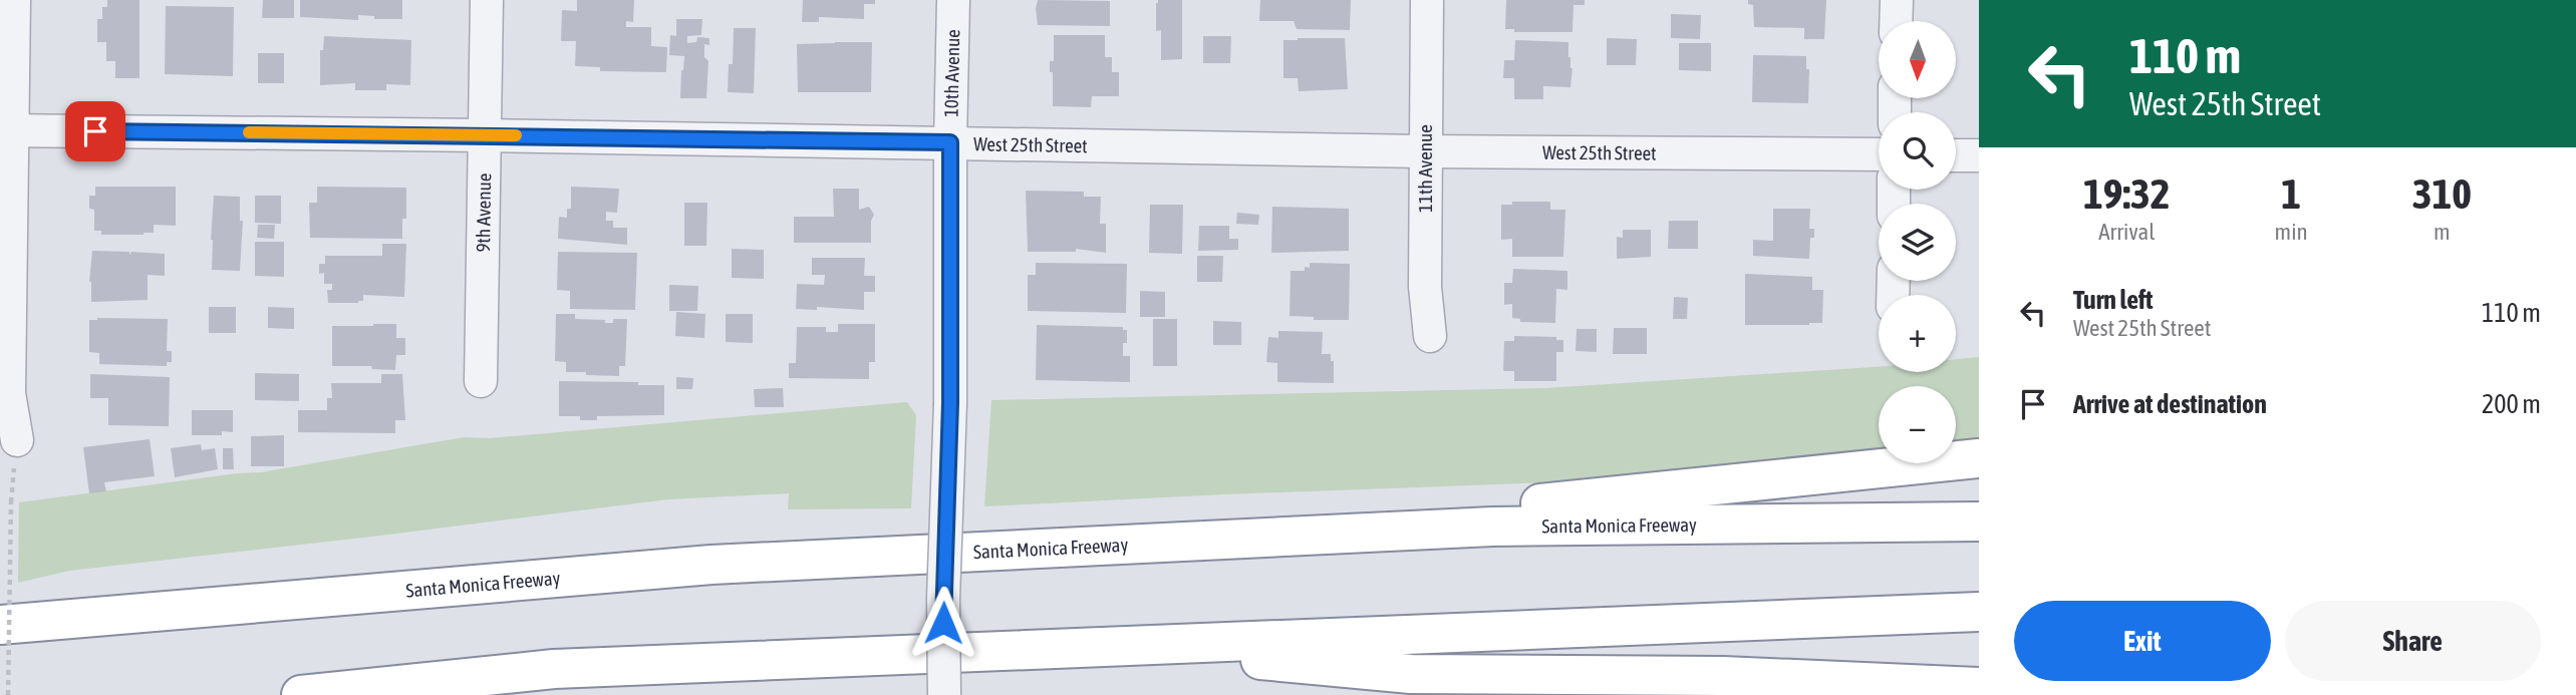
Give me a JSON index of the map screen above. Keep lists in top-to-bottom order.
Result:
{
  "streets": {
    "highway": ["Santa Monica Freeway"],
    "street": [
      "10th Avenue",
      "West 25th Street",
      "11th Avenue",
      "9th Avenue"
    ]
  },
  "crossings": [
    ["10th Avenue", "West 25th Street"],
    ["West 25th Street", "11th Avenue"],
    ["West 25th Street", "9th Avenue"]
  ],
  "north": "bottom",
  "page": {
    "turn": ["110 m", "West 25th Street"],
    "map_buttons": ["+", "−"],
    "eta": [
      "19:32",
      "Arrival",
      "1",
      "min",
      "310",
      "m"
    ],
    "list": [
      {
        "name": "Turn left",
        "note": "West 25th Street",
        "value": "110 m"
      },
      {
        "name": "Arrive at destination",
        "value": "200 m"
      }
    ],
    "buttons": ["Exit", "Share"]
  }
}
